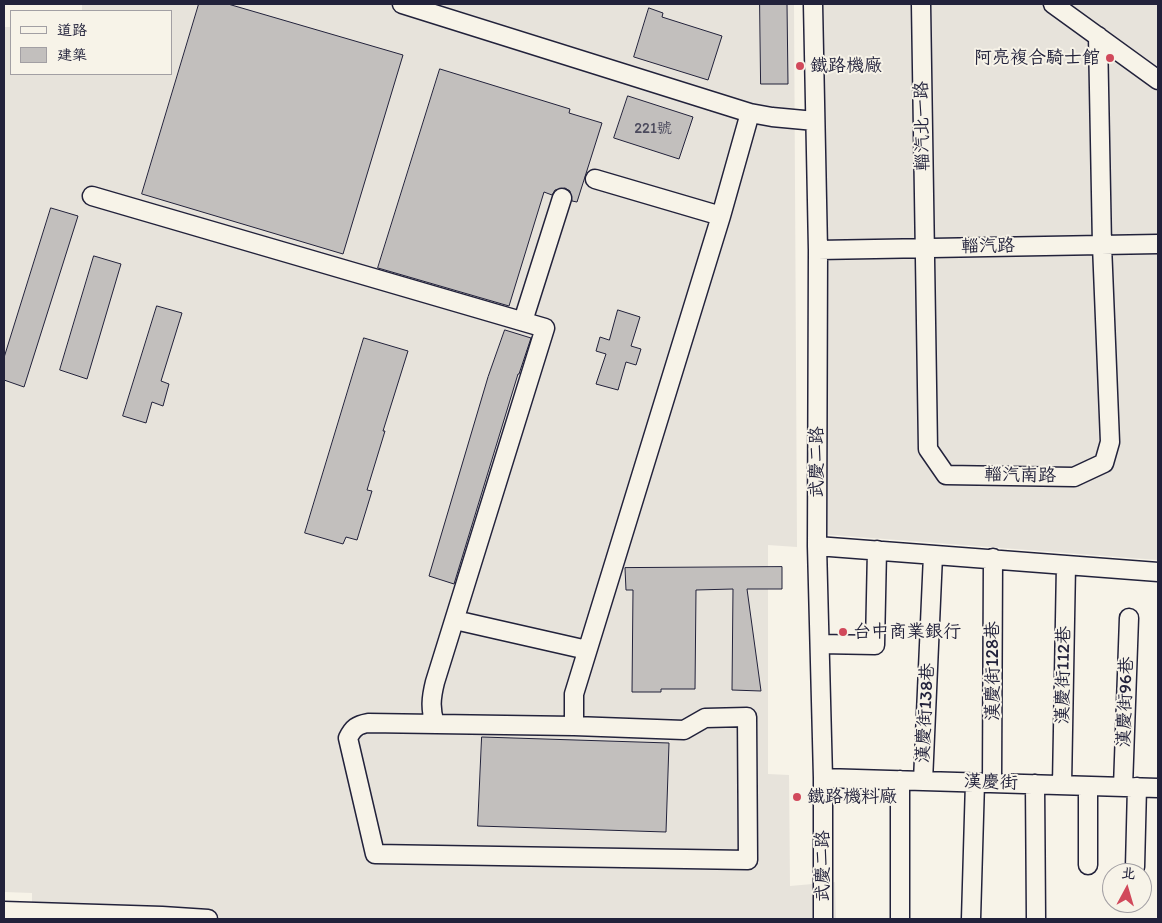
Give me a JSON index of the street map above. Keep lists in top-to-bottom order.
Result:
{
  "streets": {
    "street": [
      "輜汽北一路",
      "輜汽路",
      "武慶二路",
      "輜汽南路",
      "漢慶街128巷",
      "漢慶街112巷",
      "漢慶街96巷",
      "漢慶街138巷",
      "漢慶街"
    ]
  },
  "crossings": [
    ["輜汽北一路", "輜汽路"],
    ["輜汽北一路", "輜汽南路"],
    ["輜汽路", "武慶二路"],
    ["輜汽路", "輜汽南路"],
    ["武慶二路", "漢慶街"],
    ["漢慶街128巷", "漢慶街"],
    ["漢慶街112巷", "漢慶街"],
    ["漢慶街96巷", "漢慶街"],
    ["漢慶街138巷", "漢慶街"]
  ],
  "places": [
    "阿亮複合騎士館",
    "鐵路機廠",
    "台中商業銀行",
    "鐵路機料廠"
  ],
  "house_numbers": ["221號"],
  "legend": ["道路", "建築"],
  "north": "top"
}
